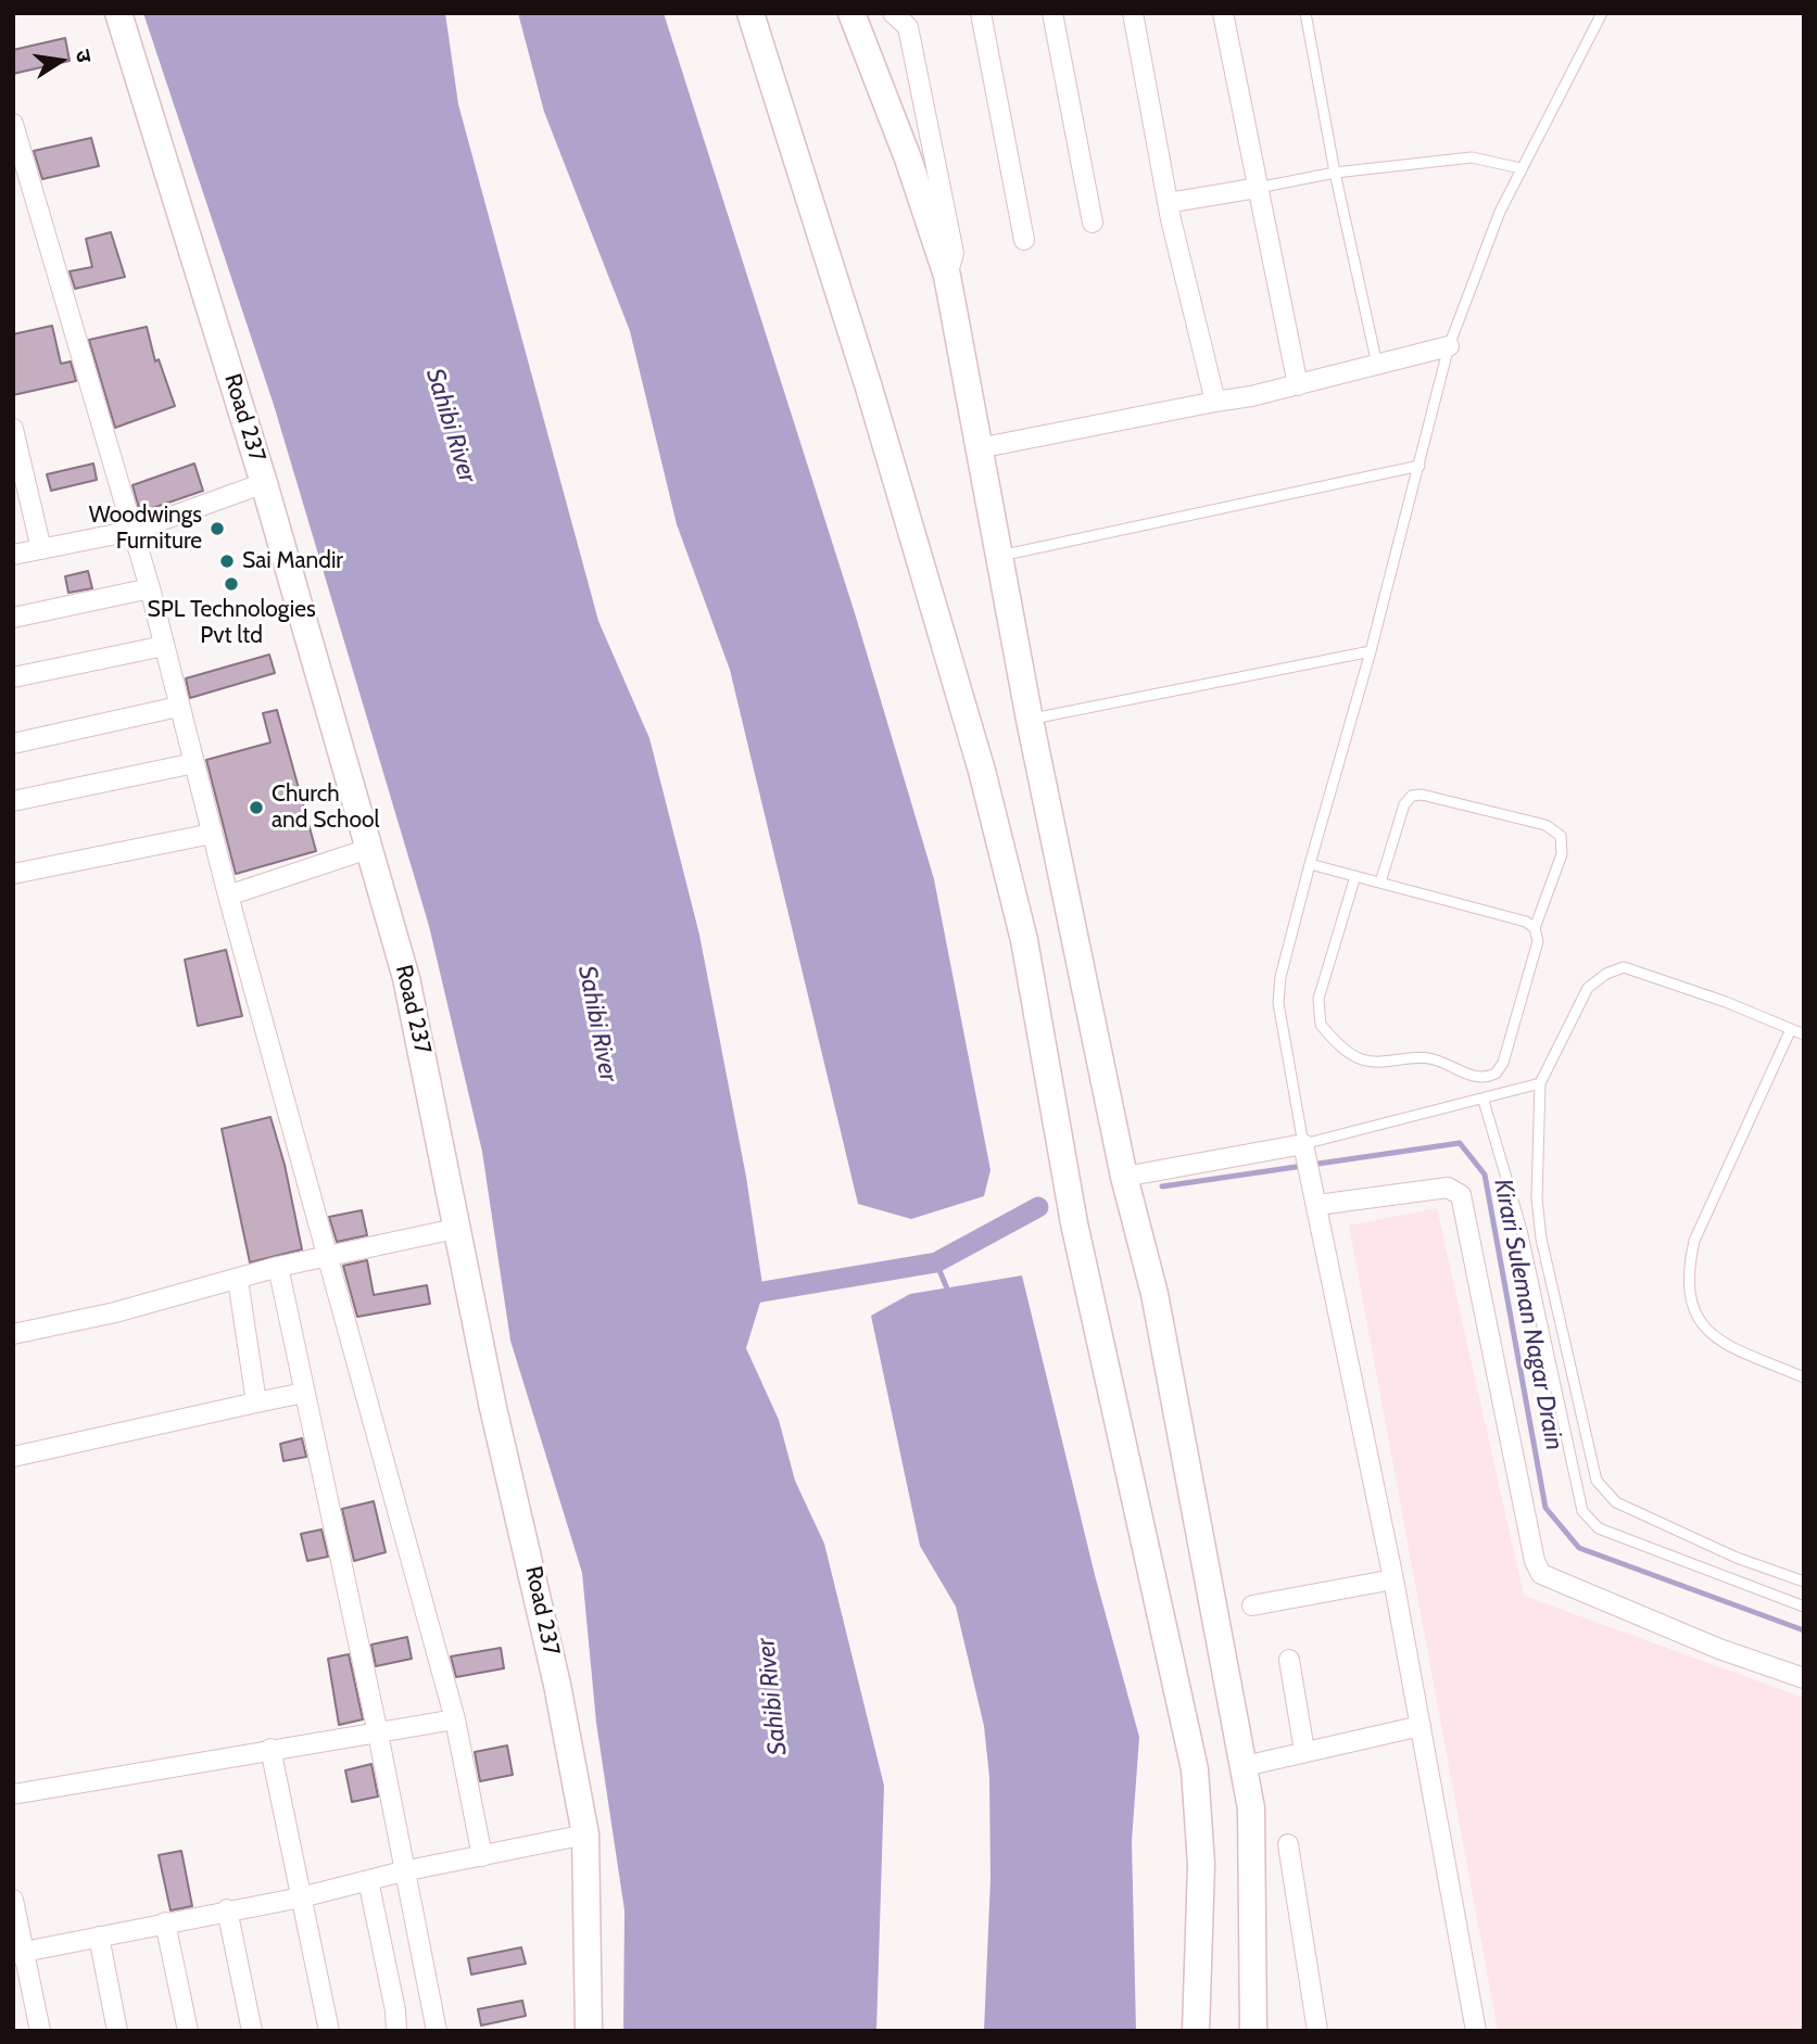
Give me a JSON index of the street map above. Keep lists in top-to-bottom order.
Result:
{
  "streets": {
    "street": ["Road 237"]
  },
  "water": ["Sahibi River", "Kirari Suleman Nagar Drain"],
  "places": [
    "Woodwings Furniture",
    "Sai Mandir",
    "SPL Technologies Pvt ltd",
    "Church and School"
  ],
  "north": "right"
}
